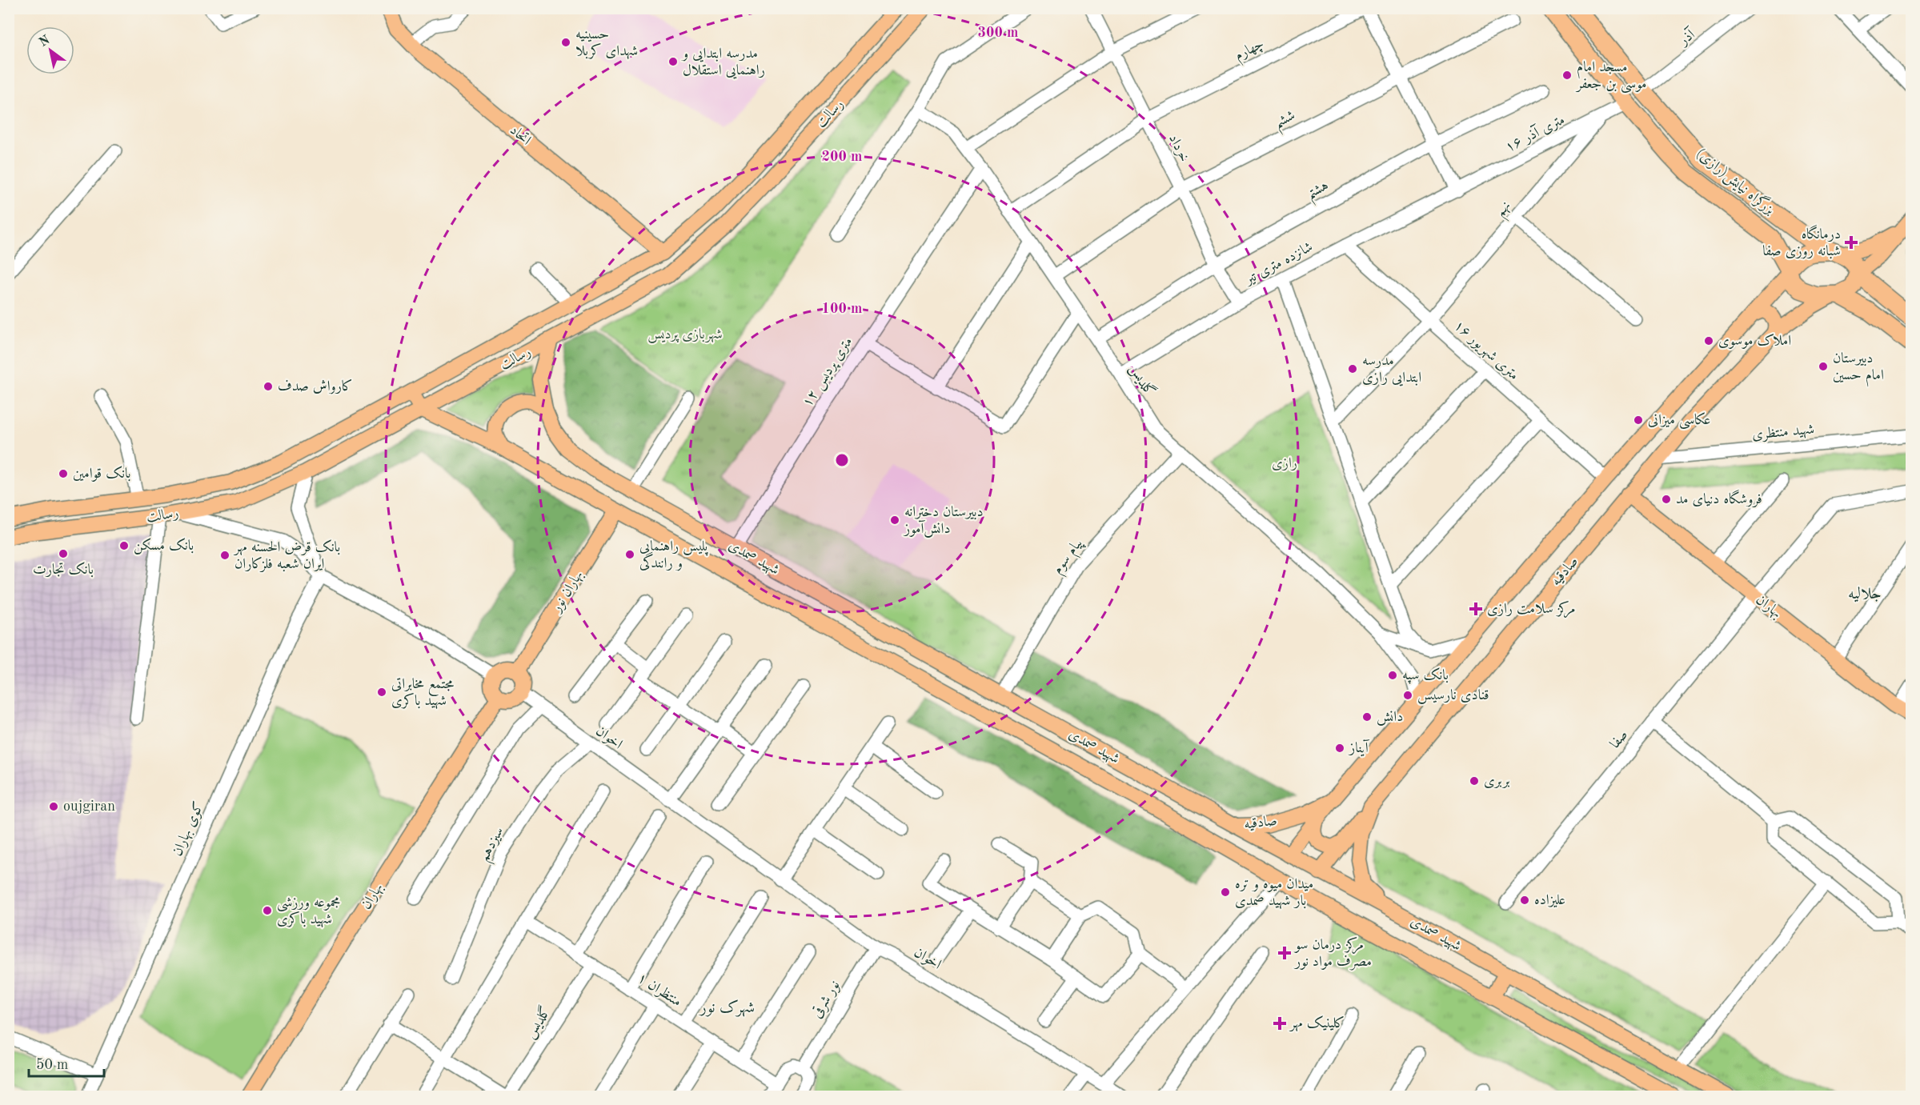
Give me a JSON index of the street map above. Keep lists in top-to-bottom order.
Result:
{
  "streets": {
    "highway": ["بزرگراه نیایش(رازی)"],
    "main road": [
      "رسالت",
      "اتحاد",
      "شهید صمدی",
      "صادقیه",
      "بهاران نور",
      "بهاران"
    ],
    "street": [
      "آذر",
      "چهارم",
      "ششم",
      "۱۶ متری آذر",
      "خرداد",
      "هشتم",
      "نهم",
      "شانزده متری تیر",
      "۱۶ متری شهریور",
      "۱۲ متری پردیس",
      "گلدیس",
      "شهید منتظری",
      "پیام سوم",
      "اخوان",
      "صفا",
      "کوی بهاران",
      "سیزدهم",
      "منتظران ۱",
      "نور شرقی"
    ]
  },
  "crossings": [
    ["آذر", "بزرگراه نیایش(رازی)"],
    ["چهارم", "خرداد"],
    ["چهارم", "گلدیس"],
    ["رسالت", "اتحاد"],
    ["رسالت", "شهید صمدی"],
    ["ششم", "خرداد"],
    ["ششم", "گلدیس"],
    ["۱۶ متری آذر", "بزرگراه نیایش(رازی)"],
    ["۱۶ متری آذر", "نهم"],
    ["۱۶ متری آذر", "شانزده متری تیر"],
    ["خرداد", "هشتم"],
    ["خرداد", "شانزده متری تیر"],
    ["بزرگراه نیایش(رازی)", "صادقیه"],
    ["هشتم", "گلدیس"],
    ["نهم", "۱۶ متری شهریور"],
    ["شانزده متری تیر", "۱۶ متری شهریور"],
    ["شانزده متری تیر", "گلدیس"],
    ["۱۶ متری شهریور", "صادقیه"],
    ["۱۲ متری پردیس", "گلدیس"],
    ["۱۲ متری پردیس", "شهید صمدی"],
    ["گلدیس", "پیام سوم"],
    ["گلدیس", "صادقیه"],
    ["گلدیس", "منتظران ۱"],
    ["شهید منتظری", "صادقیه"],
    ["پیام سوم", "شهید صمدی"],
    ["شهید صمدی", "صادقیه"],
    ["شهید صمدی", "بهاران نور"],
    ["صادقیه", "بهاران"],
    ["بهاران نور", "بهاران"],
    ["بهاران نور", "اخوان"],
    ["بهاران", "اخوان"],
    ["بهاران", "صفا"],
    ["اخوان", "سیزدهم"],
    ["اخوان", "نور شرقی"]
  ],
  "districts": ["جلالیه", "شهرک نور"],
  "parks": ["شهربازی پردیس", "رازی"],
  "places": {
    "other": [
      "حسینیه شهدای کربلا",
      "مدرسه ابتدایی و راهنمایی استقلال",
      "مسجد امام موسی بن جعفر",
      "املاک موسوی",
      "دبیرستان امام حسین",
      "مدرسه ابتدایی رازی",
      "کارواش صدف",
      "عکاسی میزانی",
      "بانک قوامین",
      "فروشگاه دنیای مد",
      "دبیرستان دخترانه دانش‌آموز",
      "بانک مسکن",
      "بانک تجارت",
      "پلیس راهنمایی و رانندگی",
      "بانک قرض الحسنه مهر ایران شعبه فلزکاران",
      "بانک سپه",
      "مجتمع مخابراتی شهید باکری",
      "قنادی نارسیس",
      "دانش",
      "آیناز",
      "بربری",
      "oujgiran",
      "میدان میوه و تره بار شهید صمدی",
      "علیزاده",
      "مجموعه ورزشی شهید باکری"
    ],
    "health": [
      "درمانگاه شبانه روزی صفا",
      "مرکز سلامت رازی",
      "مرکز درمان سو مصرف مواد نور",
      "کلینیک مهر"
    ]
  },
  "scale_bar": "50 m",
  "north": "top left",
  "rings": ["300 m", "200 m", "100 m"]
}
